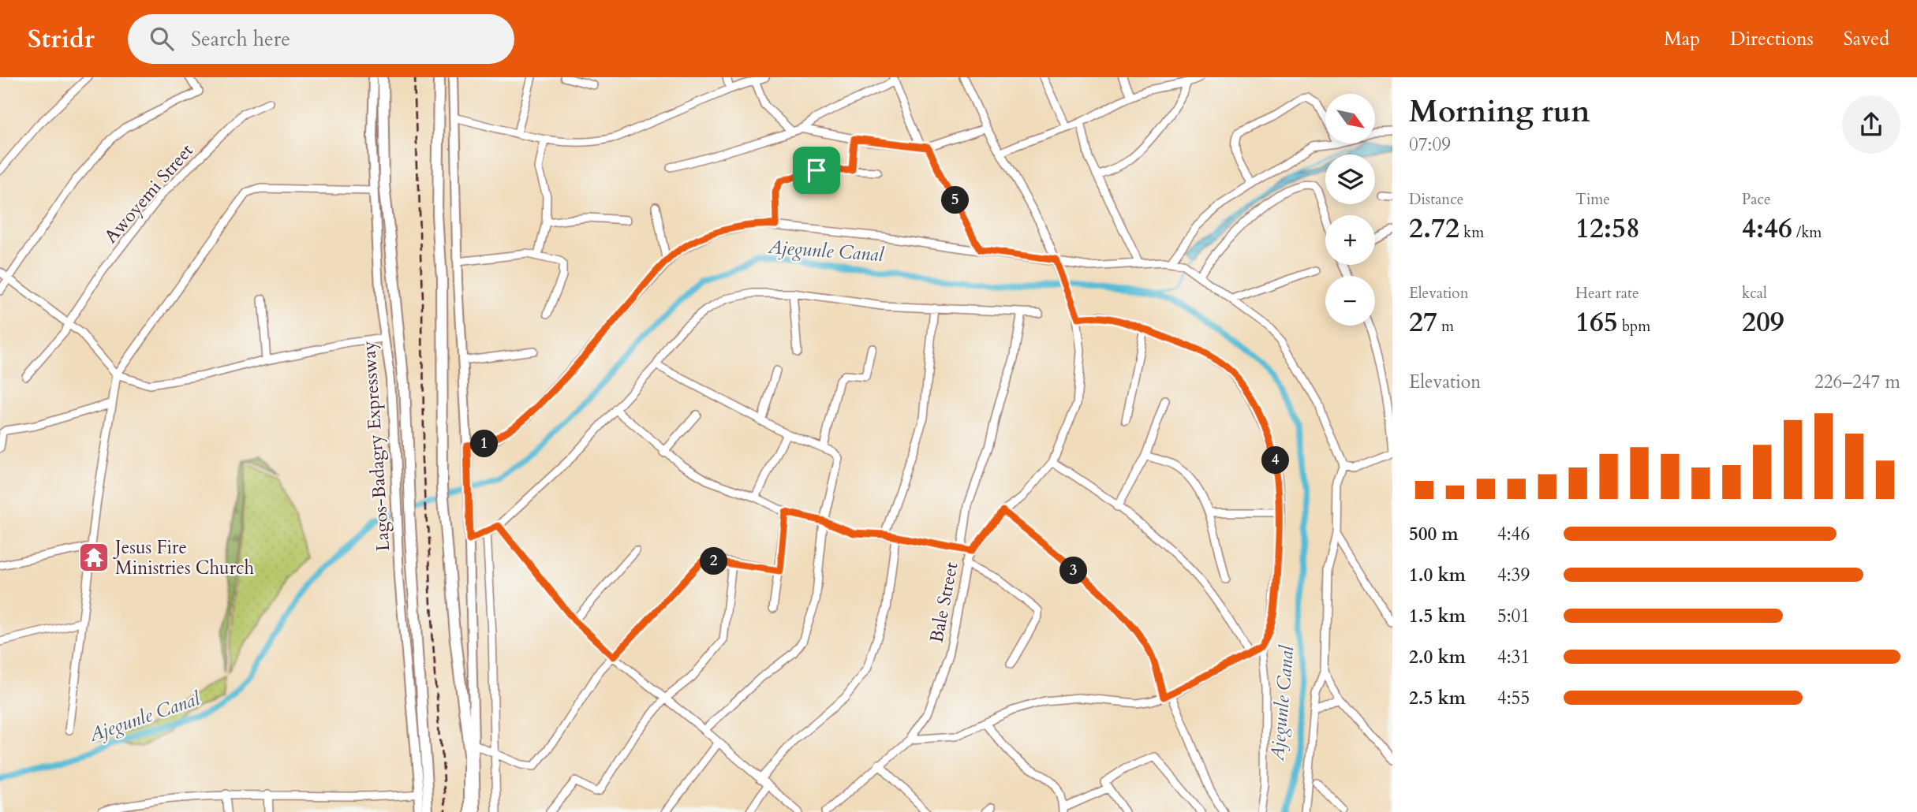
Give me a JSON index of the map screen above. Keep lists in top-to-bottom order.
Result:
{
  "streets": {
    "highway": ["Lagos-Badagry Expressway"],
    "street": ["Awoyemi Street", "Bale Street"]
  },
  "water": ["Ajegunle Canal"],
  "places": {
    "temple": ["Jesus Fire Ministries Church"]
  },
  "north": "bottom right",
  "page": {
    "header": "Stridr",
    "search": "Search here",
    "nav": ["Map", "Directions", "Saved"],
    "heading": ["Morning run", "07:09"],
    "map_buttons": ["+", "−"],
    "stats": [
      ["Distance", "2.72 km"],
      ["Time", "12:58"],
      ["Pace", "4:46 /km"],
      ["Elevation", "27 m"],
      ["Heart rate", "165 bpm"],
      ["kcal", "209"]
    ],
    "pins": [
      "5",
      "1",
      "4",
      "2",
      "3"
    ],
    "chart": ["Elevation", "226–247 m"],
    "list": [
      {
        "name": "500 m",
        "note": "4:46"
      },
      {
        "name": "1.0 km",
        "note": "4:39"
      },
      {
        "name": "1.5 km",
        "note": "5:01"
      },
      {
        "name": "2.0 km",
        "note": "4:31"
      },
      {
        "name": "2.5 km",
        "note": "4:55"
      }
    ]
  }
}
